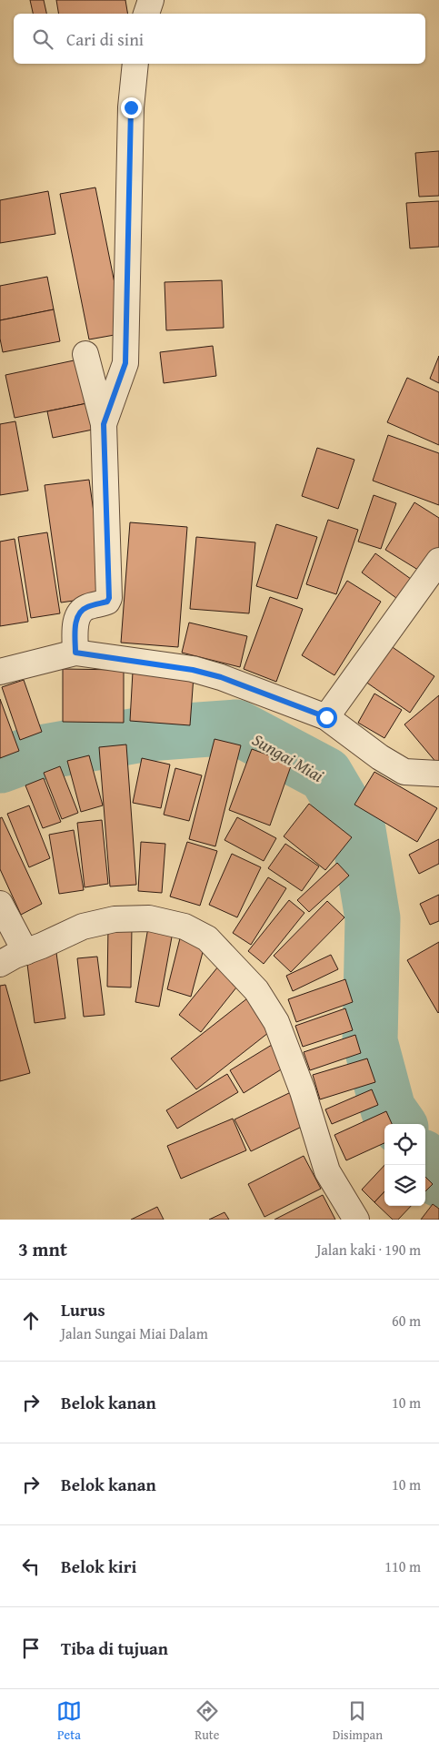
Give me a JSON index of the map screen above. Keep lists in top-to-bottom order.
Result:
{
  "water": ["Sungai Miai"],
  "page": {
    "search": "Cari di sini",
    "heading": ["3 mnt", "Jalan kaki · 190 m"],
    "list": [
      ["Lurus", "Jalan Sungai Miai Dalam", "60 m"],
      ["Belok kanan", "10 m"],
      ["Belok kanan", "10 m"],
      ["Belok kiri", "110 m"],
      "Tiba di tujuan"
    ],
    "nav": ["Peta", "Rute", "Disimpan"]
  }
}
